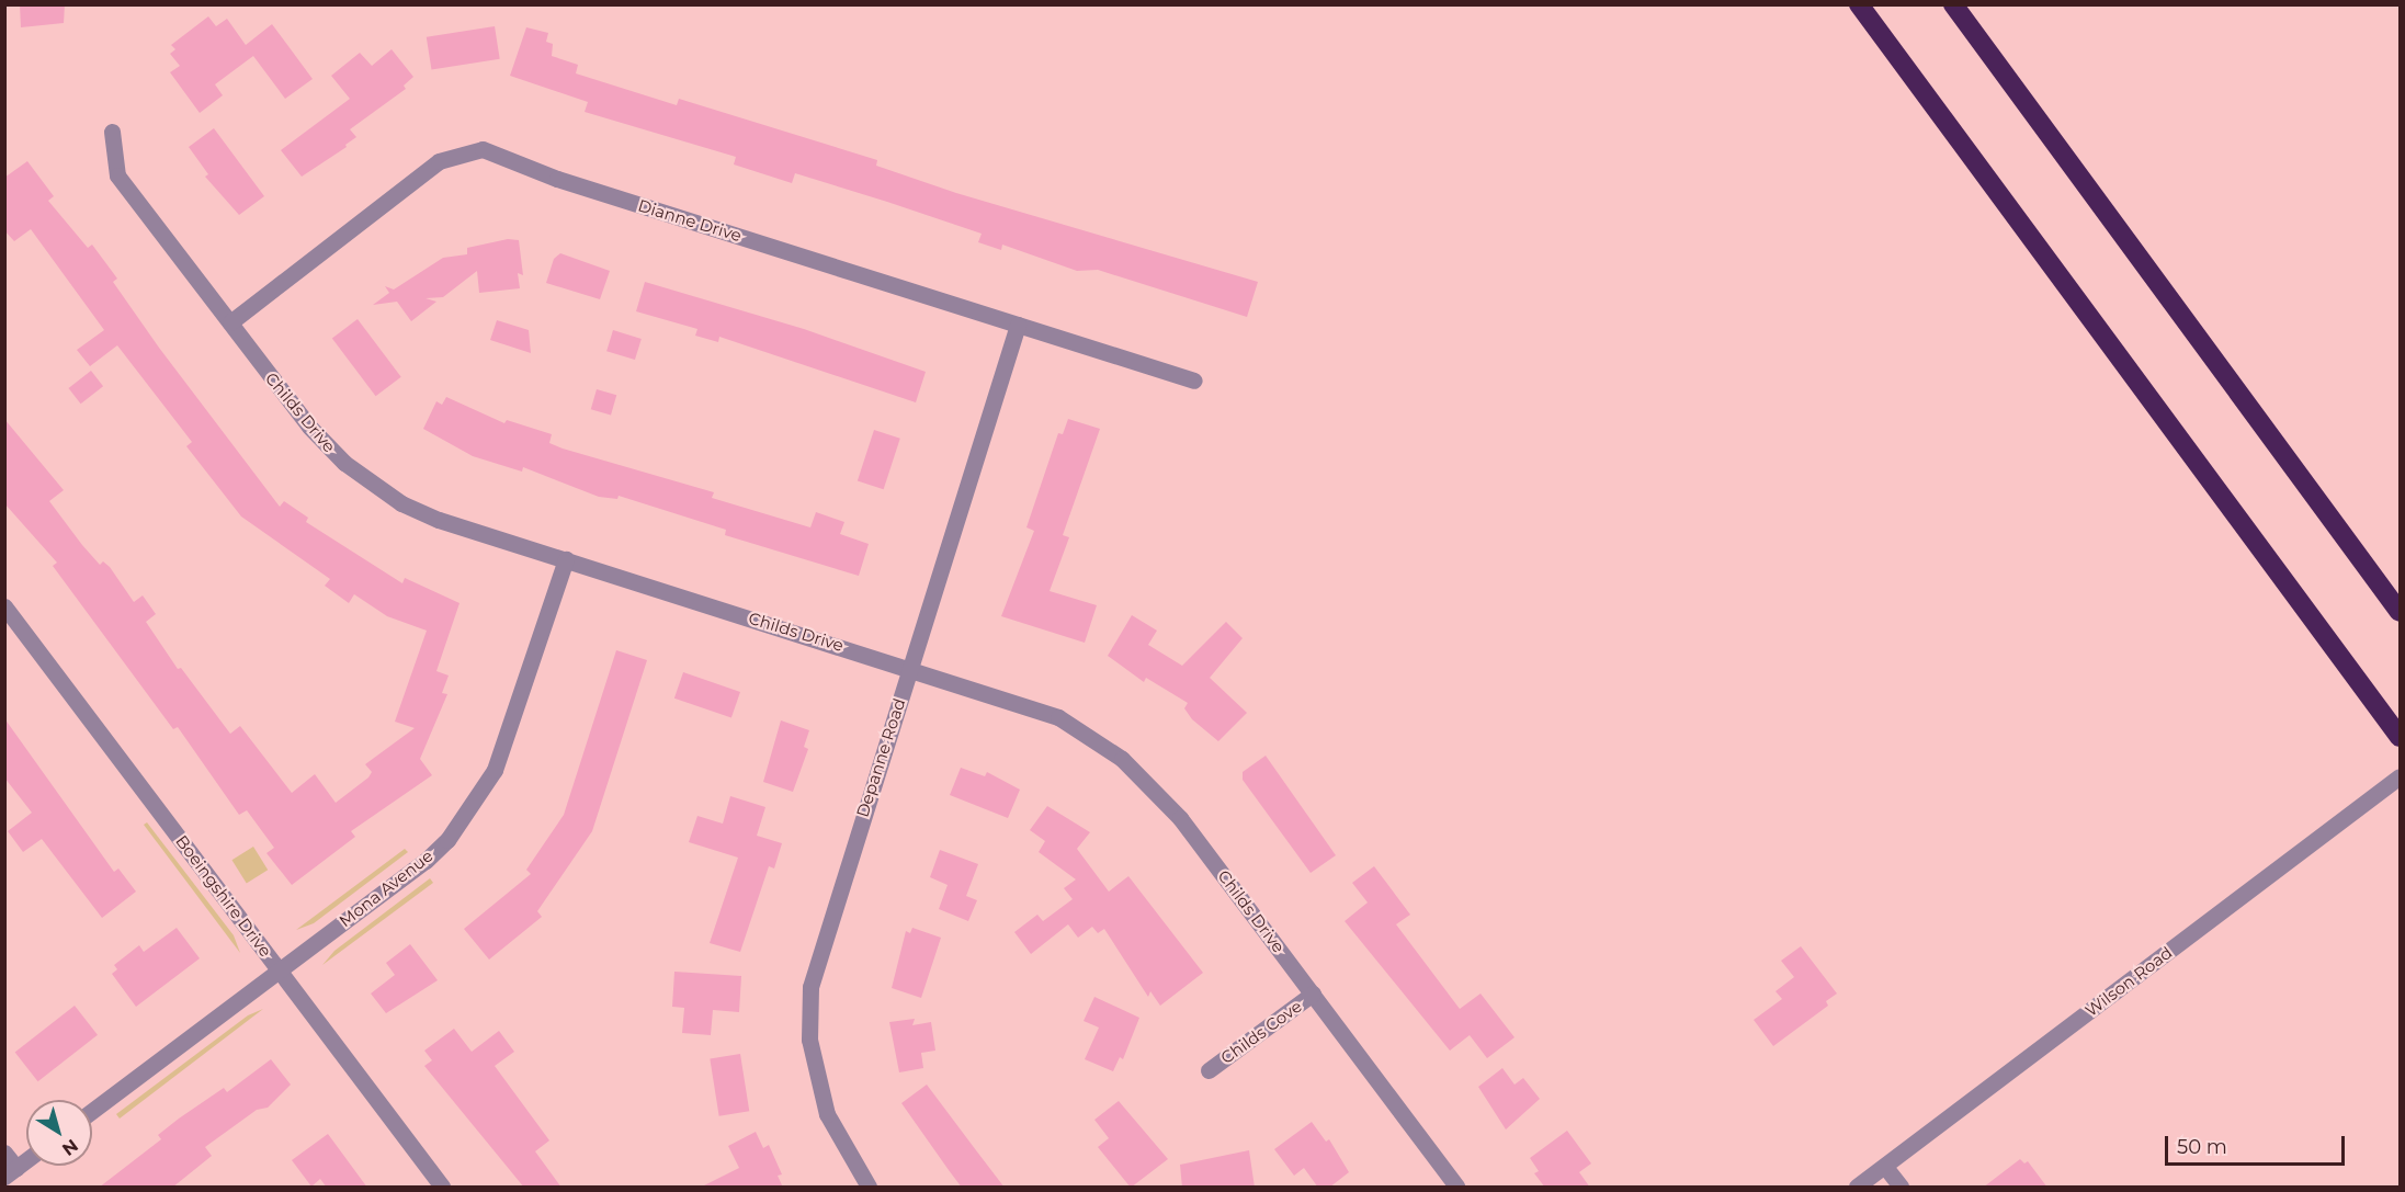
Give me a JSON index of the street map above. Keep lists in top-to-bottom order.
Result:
{
  "streets": {
    "street": [
      "Dianne Drive",
      "Childs Drive",
      "Depanne Road",
      "Mona Avenue",
      "Boeingshire Drive",
      "Wilson Road",
      "Childs Cove"
    ]
  },
  "crossings": [
    ["Dianne Drive", "Childs Drive"],
    ["Dianne Drive", "Depanne Road"],
    ["Childs Drive", "Depanne Road"],
    ["Childs Drive", "Mona Avenue"],
    ["Childs Drive", "Childs Cove"],
    ["Mona Avenue", "Boeingshire Drive"]
  ],
  "scale_bar": "50 m",
  "north": "bottom right"
}
